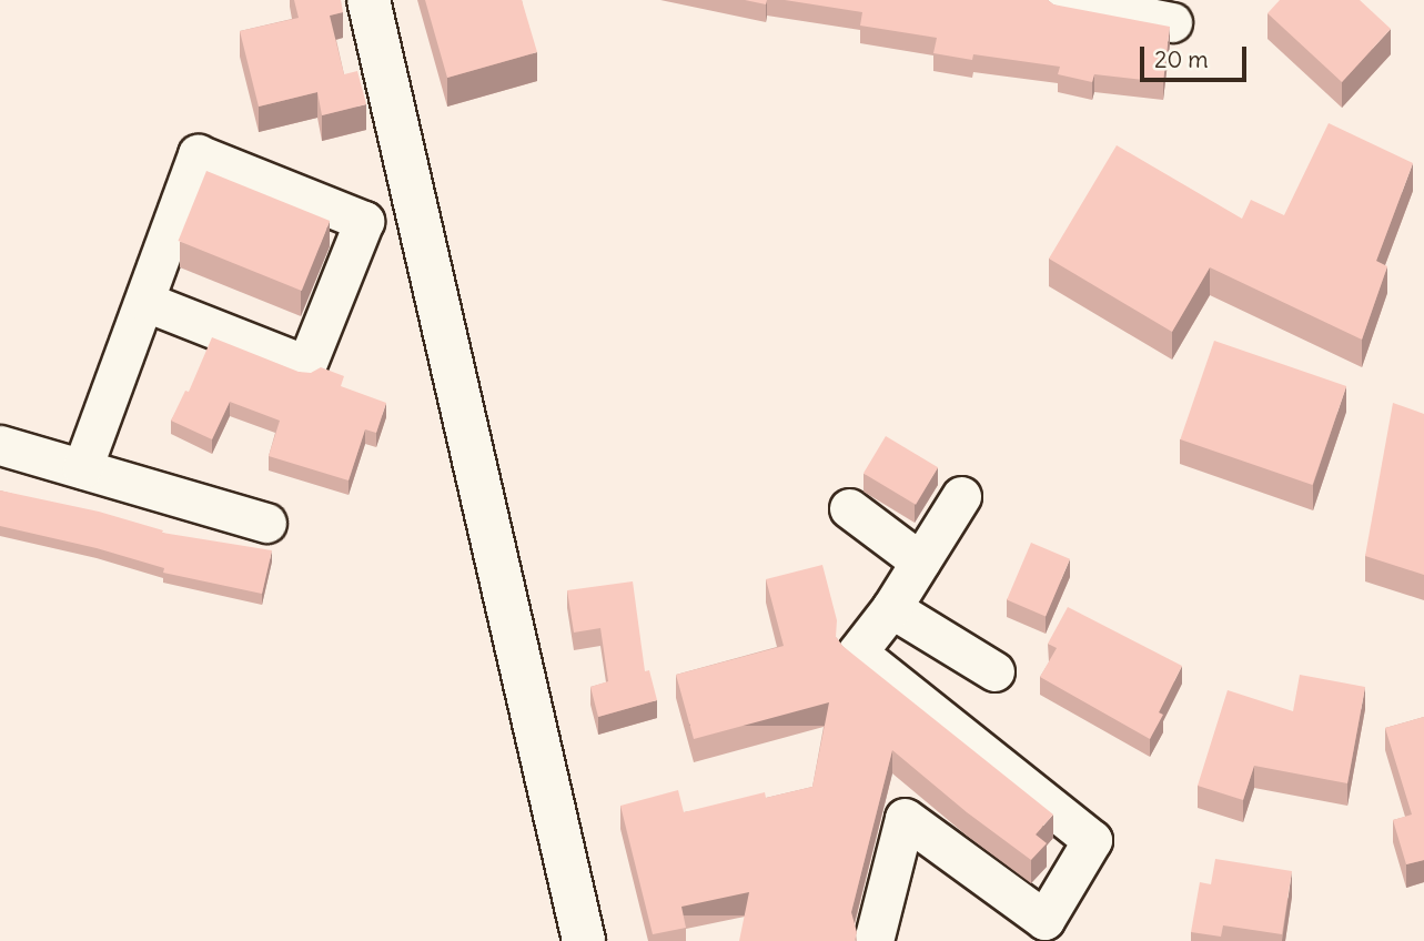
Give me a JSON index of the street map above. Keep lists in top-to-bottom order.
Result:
{
  "scale_bar": "20 m"
}
